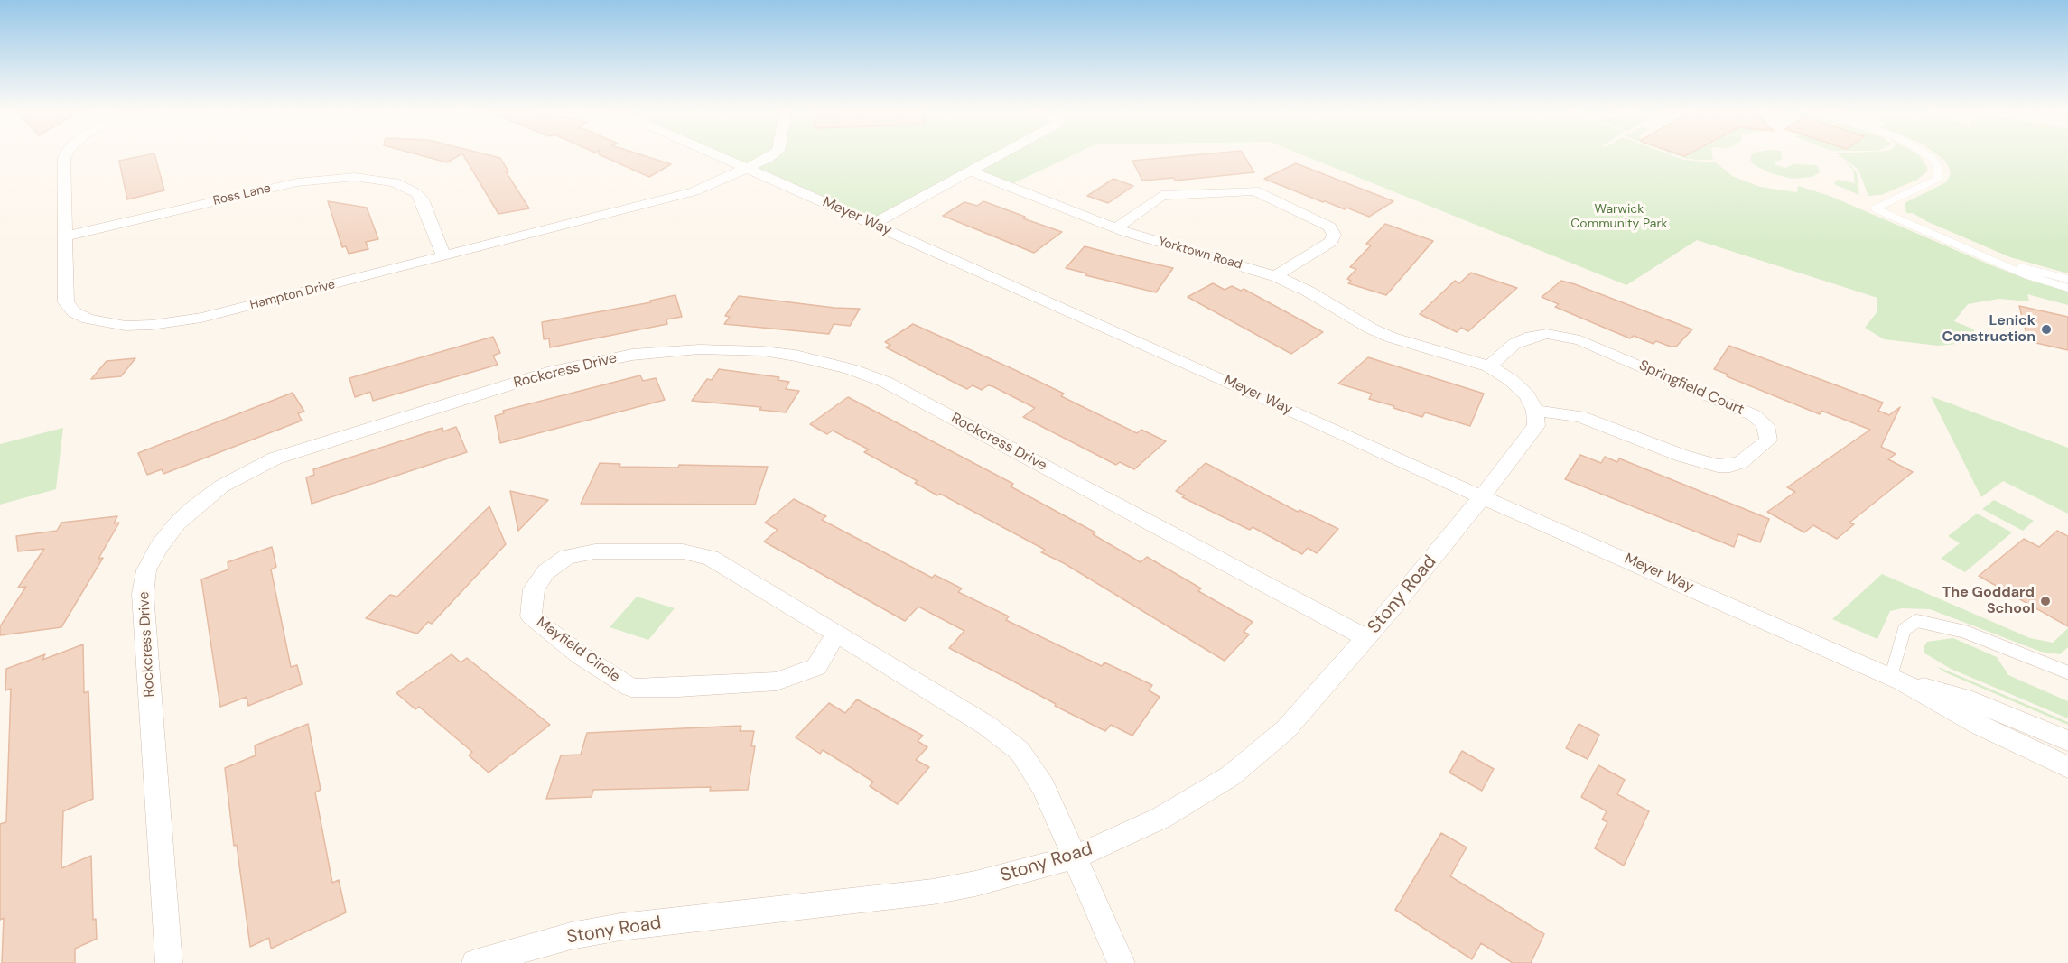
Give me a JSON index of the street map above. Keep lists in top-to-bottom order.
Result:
{
  "streets": {
    "street": [
      "Ross Lane",
      "Meyer Way",
      "Yorktown Road",
      "Hampton Drive",
      "Rockcress Drive",
      "Springfield Court",
      "Stony Road",
      "Mayfield Circle"
    ]
  },
  "crossings": [
    ["Ross Lane", "Hampton Drive"],
    ["Meyer Way", "Hampton Drive"],
    ["Meyer Way", "Stony Road"],
    ["Yorktown Road", "Springfield Court"],
    ["Rockcress Drive", "Stony Road"],
    ["Stony Road", "Mayfield Circle"]
  ],
  "parks": ["Warwick Community Park"],
  "places": ["Lenick Construction", "The Goddard School"]
}
